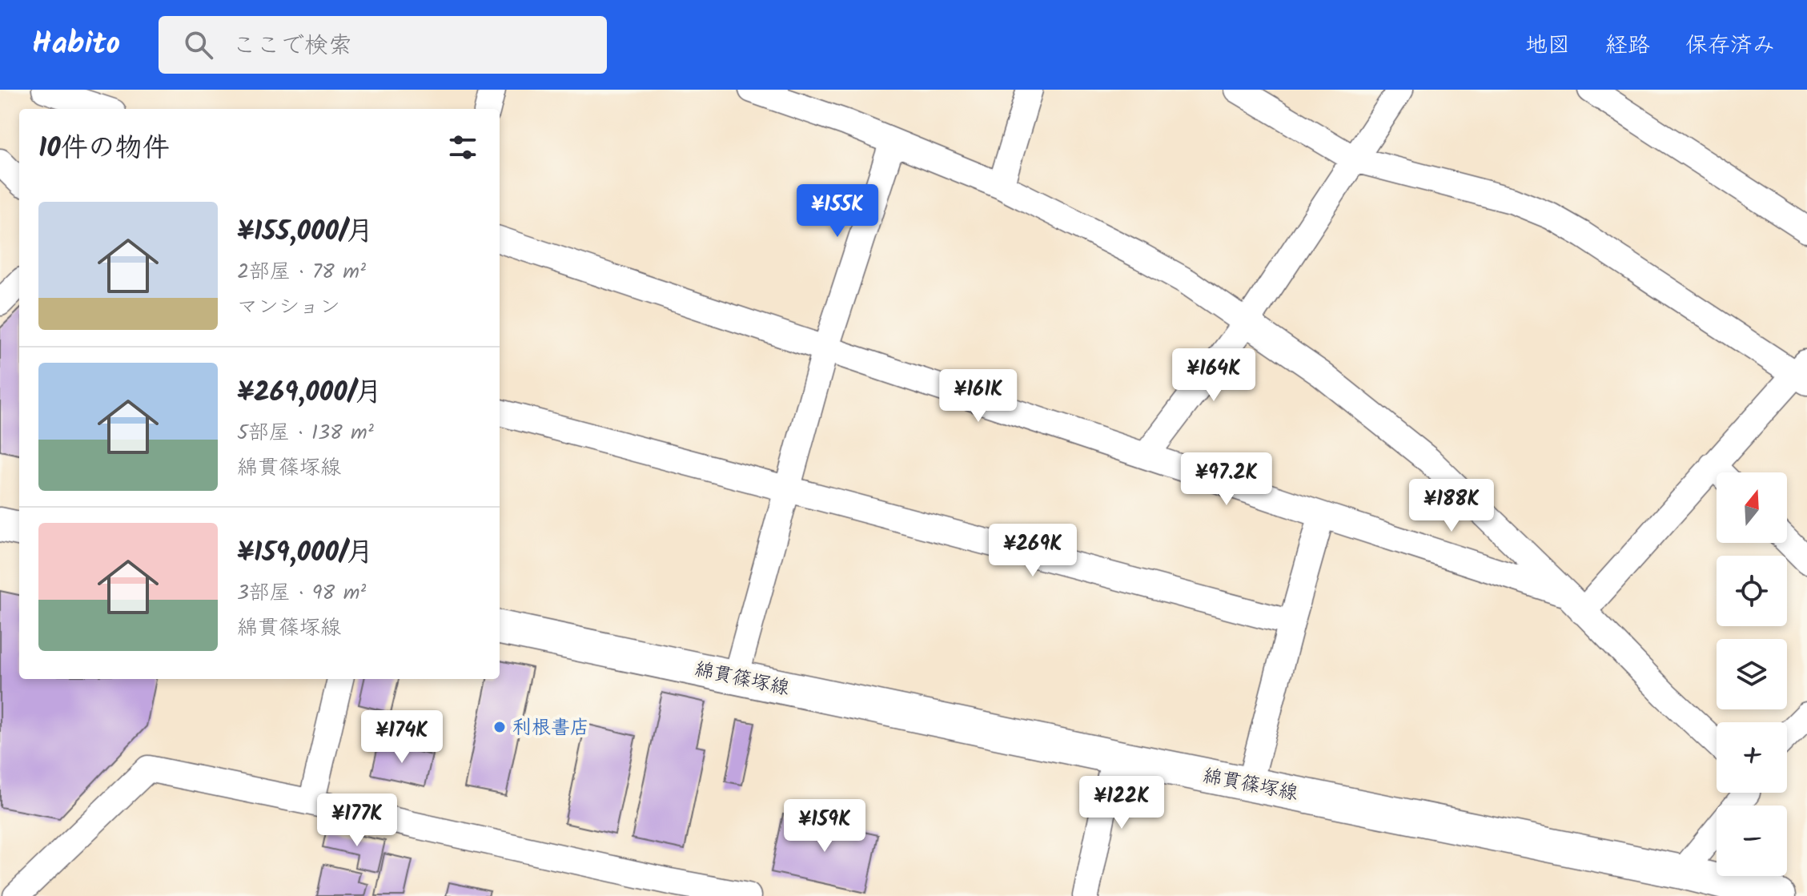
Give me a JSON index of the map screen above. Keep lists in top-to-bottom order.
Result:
{
  "streets": {
    "main road": ["綿貫篠塚線"]
  },
  "places": ["利根書店"],
  "north": "top",
  "page": {
    "header": "Habito",
    "search": "ここで検索",
    "nav": ["地図", "経路", "保存済み"],
    "heading": "10件の物件",
    "price": [
      "¥155K",
      "¥164K",
      "¥161K",
      "¥97.2K",
      "¥188K",
      "¥269K",
      "¥174K",
      "¥122K",
      "¥177K",
      "¥159K"
    ],
    "list": [
      {
        "name": "¥155,000/月",
        "note": "2部屋 · 78 m² · マンション"
      },
      {
        "name": "¥269,000/月",
        "note": "5部屋 · 138 m² · 綿貫篠塚線"
      },
      {
        "name": "¥159,000/月",
        "note": "3部屋 · 98 m² · 綿貫篠塚線"
      }
    ],
    "map_buttons": ["+", "−"]
  }
}
